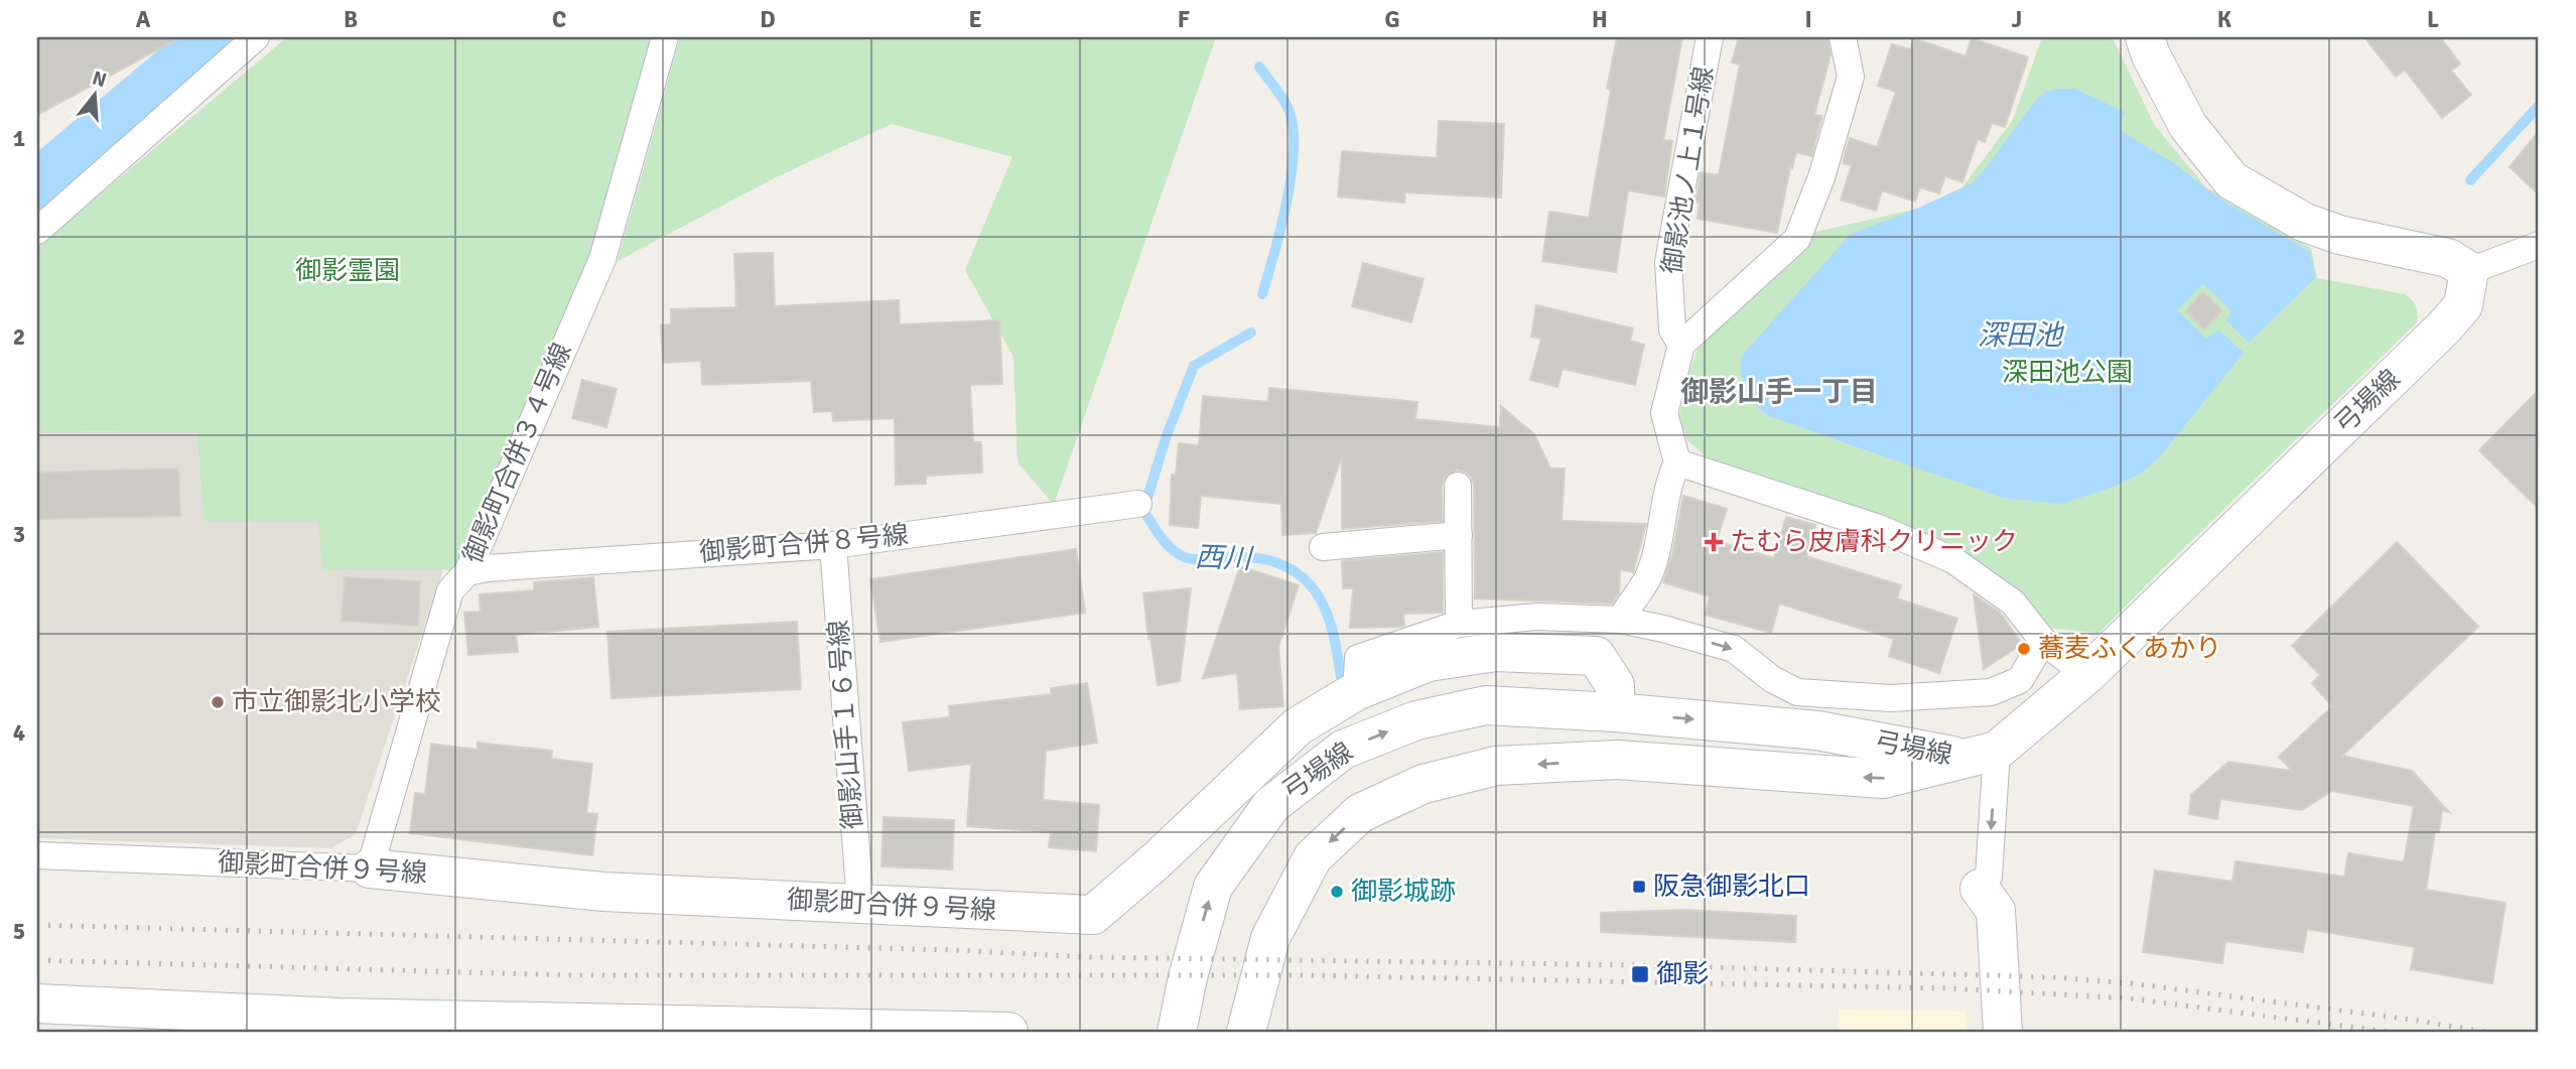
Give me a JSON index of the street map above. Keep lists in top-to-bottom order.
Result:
{
  "streets": {
    "street": [
      "御影池ノ上１号線",
      "弓場線",
      "御影町合併３４号線",
      "御影町合併８号線",
      "御影山手１６号線",
      "御影町合併９号線"
    ]
  },
  "crossings": [
    ["弓場線", "御影町合併９号線"],
    ["御影町合併３４号線", "御影町合併８号線"],
    ["御影町合併３４号線", "御影町合併９号線"],
    ["御影町合併８号線", "御影山手１６号線"],
    ["御影山手１６号線", "御影町合併９号線"]
  ],
  "districts": ["御影山手一丁目"],
  "water": ["深田池", "西川"],
  "parks": ["御影霊園", "深田池公園"],
  "places": {
    "health": ["たむら皮膚科クリニック"],
    "other": ["蕎麦ふくあかり", "市立御影北小学校", "御影城跡"],
    "transit": ["阪急御影北口", "御影"]
  },
  "north": "top",
  "grid": {
    "columns": [
      "A",
      "B",
      "C",
      "D",
      "E",
      "F",
      "G",
      "H",
      "I",
      "J",
      "K",
      "L"
    ],
    "rows": [
      "1",
      "2",
      "3",
      "4",
      "5"
    ]
  }
}
